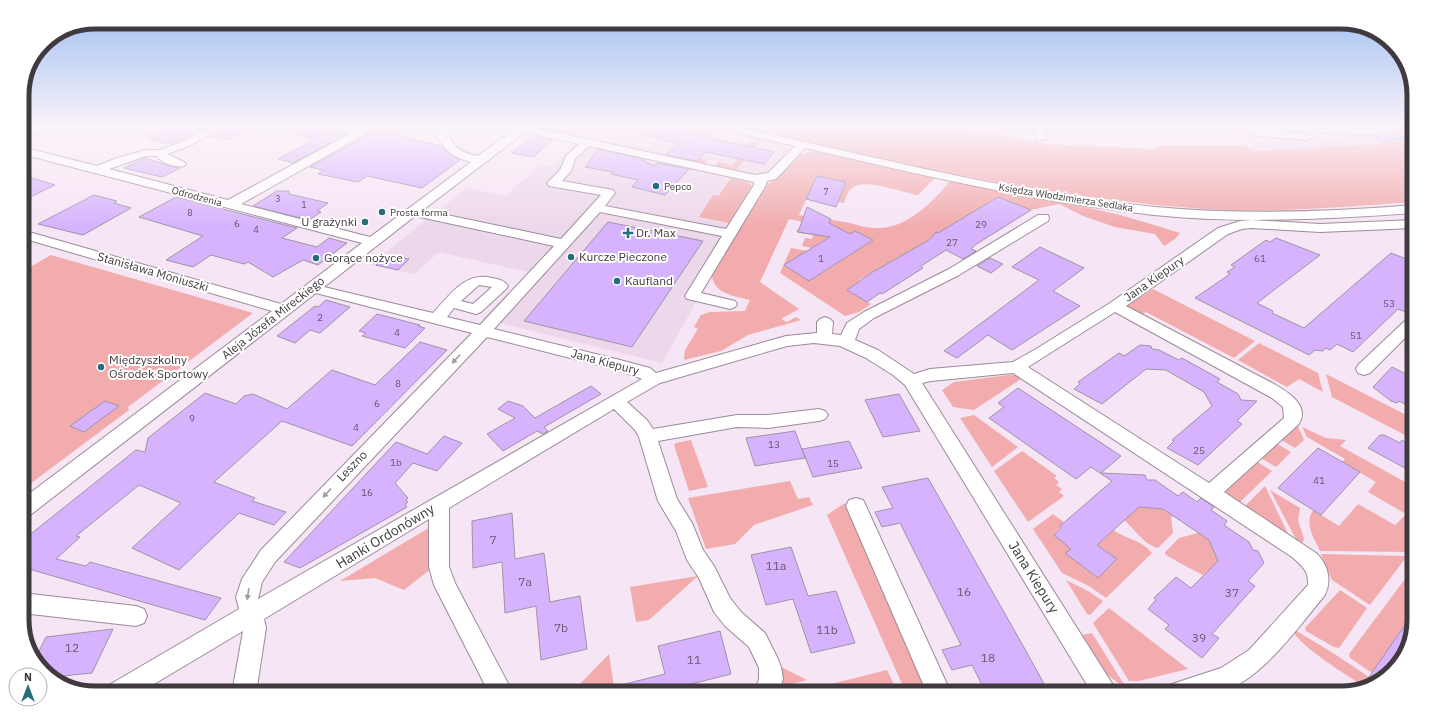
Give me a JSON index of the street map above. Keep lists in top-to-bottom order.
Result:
{
  "streets": {
    "street": [
      "Odrodzenia",
      "Księdza Włodzimierza Sedlaka",
      "Stanisława Moniuszki",
      "Jana Kiepury",
      "Aleja Józefa Mireckiego",
      "Leszno",
      "Hanki Ordonówny"
    ]
  },
  "crossings": [
    ["Odrodzenia", "Aleja Józefa Mireckiego"],
    ["Stanisława Moniuszki", "Aleja Józefa Mireckiego"],
    ["Jana Kiepury", "Aleja Józefa Mireckiego"],
    ["Jana Kiepury", "Leszno"],
    ["Jana Kiepury", "Hanki Ordonówny"],
    ["Leszno", "Hanki Ordonówny"]
  ],
  "one_way": ["Leszno"],
  "places": {
    "other": [
      "Pepco",
      "Prosta forma",
      "U grażynki",
      "Kurcze Pieczone",
      "Gorące nożyce",
      "Kaufland",
      "Międzyszkolny Ośrodek Sportowy"
    ],
    "health": ["Dr. Max"]
  },
  "house_numbers": [
    "7",
    "3",
    "1",
    "8",
    "6",
    "29",
    "4",
    "27",
    "1",
    "61",
    "53",
    "2",
    "4",
    "51",
    "8",
    "6",
    "9",
    "4",
    "13",
    "25",
    "1b",
    "15",
    "41",
    "16",
    "7",
    "11a",
    "7a",
    "16",
    "37",
    "7b",
    "11b",
    "39",
    "12",
    "18",
    "11"
  ],
  "north": "top"
}
